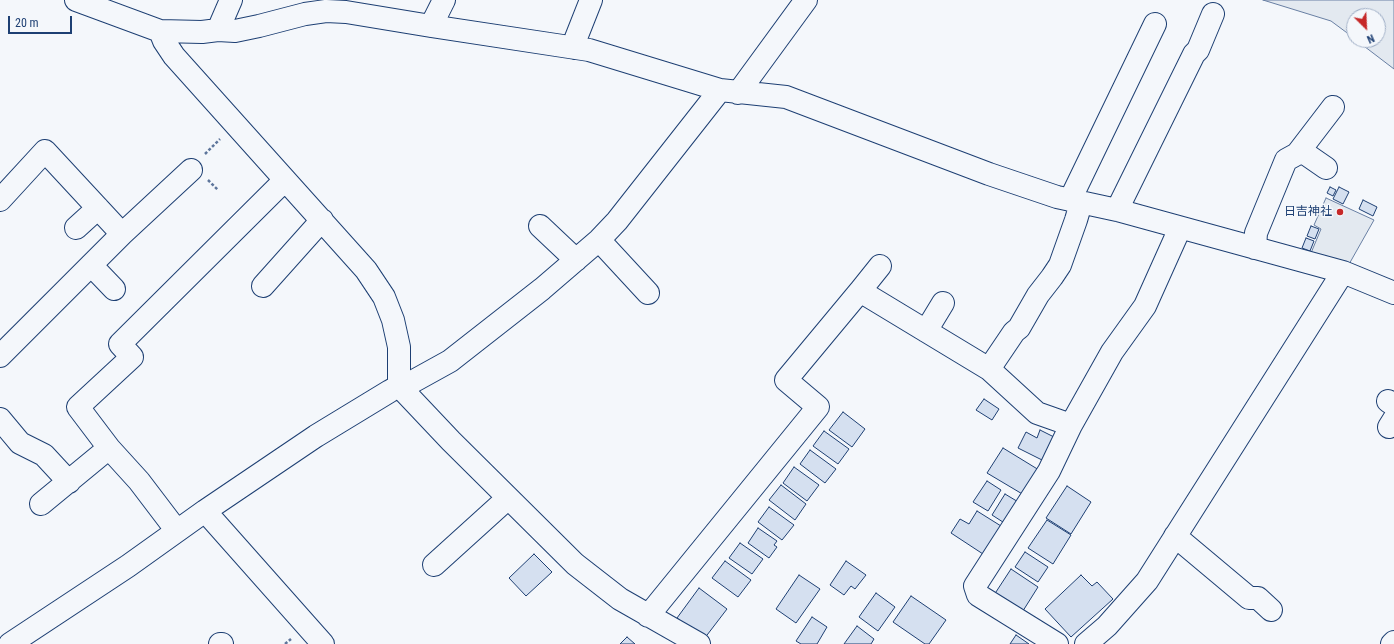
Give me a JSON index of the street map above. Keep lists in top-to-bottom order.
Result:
{
  "places": ["日吉神社"],
  "scale_bar": "20 m",
  "north": "bottom right"
}
